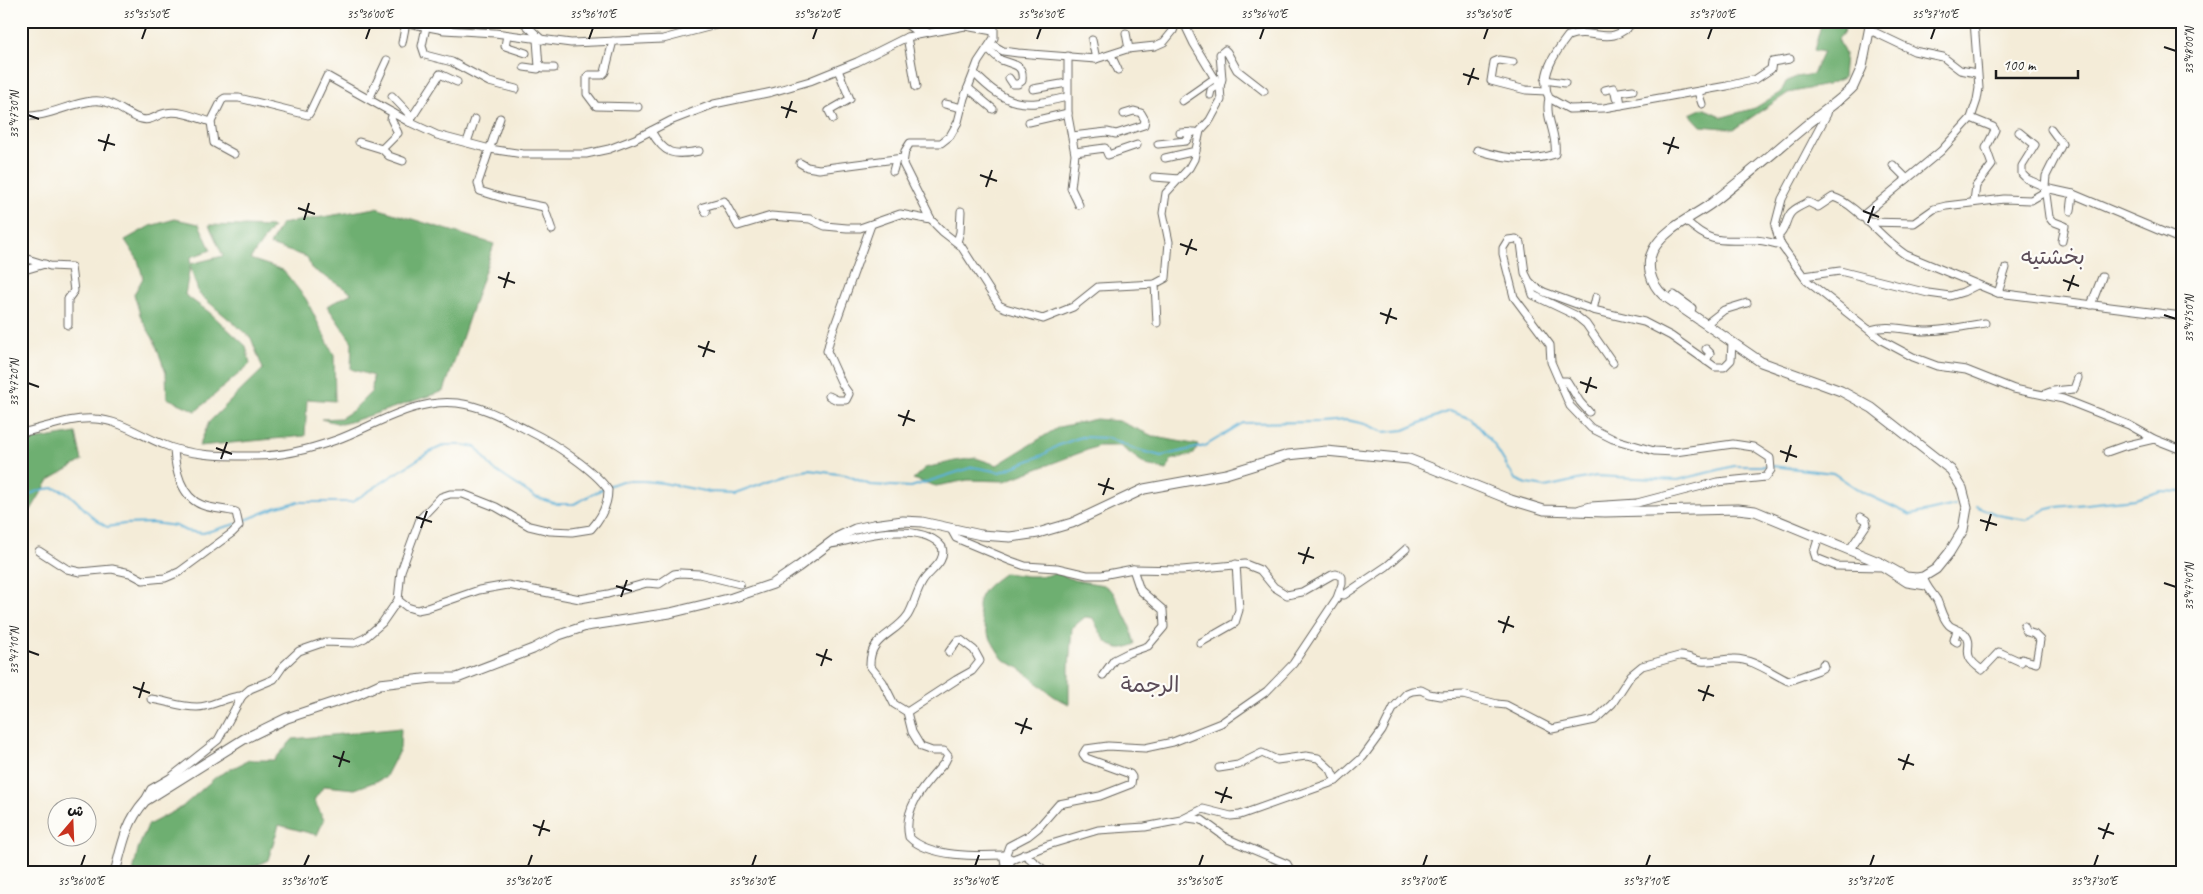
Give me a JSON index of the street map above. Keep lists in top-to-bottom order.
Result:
{
  "districts": ["بخشتيه", "الرجمة"],
  "scale_bar": "100 m",
  "north": "top",
  "coordinates": [
    "35°35'50\"E",
    "35°36'00\"E",
    "35°36'10\"E",
    "35°36'20\"E",
    "35°36'30\"E",
    "35°36'40\"E",
    "35°36'50\"E",
    "35°37'00\"E",
    "35°37'10\"E",
    "33°48'00\"N",
    "33°47'30\"N",
    "33°47'50\"N",
    "33°47'20\"N",
    "33°47'40\"N",
    "33°47'10\"N",
    "35°37'20\"E",
    "35°37'30\"E"
  ]
}
